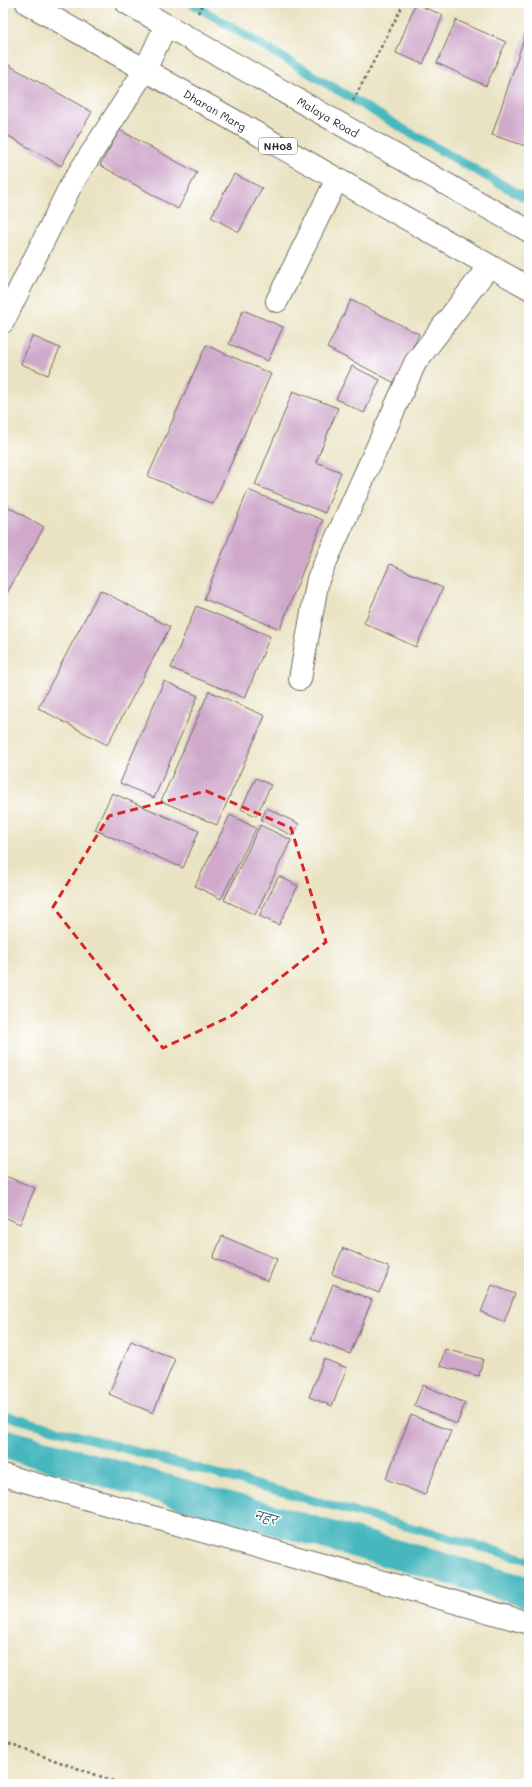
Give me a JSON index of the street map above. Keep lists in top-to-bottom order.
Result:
{
  "streets": {
    "street": ["Dharan Marg", "Malaya Road", "NH08"]
  },
  "water": ["नहर"]
}
